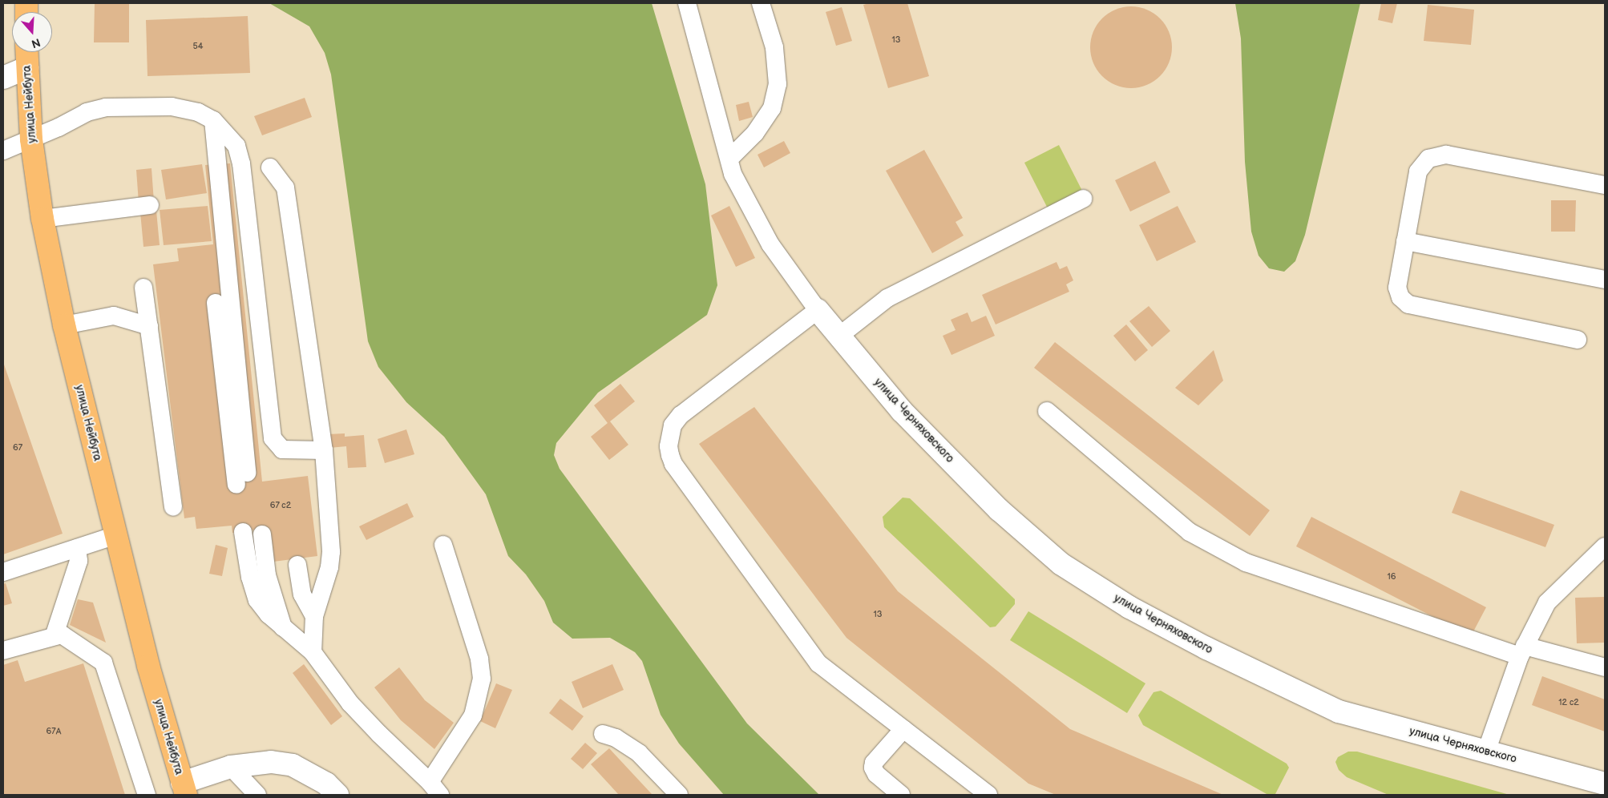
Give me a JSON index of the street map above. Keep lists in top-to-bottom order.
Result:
{
  "streets": {
    "main road": ["улица Нейбута"],
    "street": ["улица Черняховского"]
  },
  "house_numbers": [
    "13",
    "54",
    "67",
    "67 с2",
    "16",
    "13",
    "12 с2",
    "67А"
  ],
  "north": "bottom"
}
